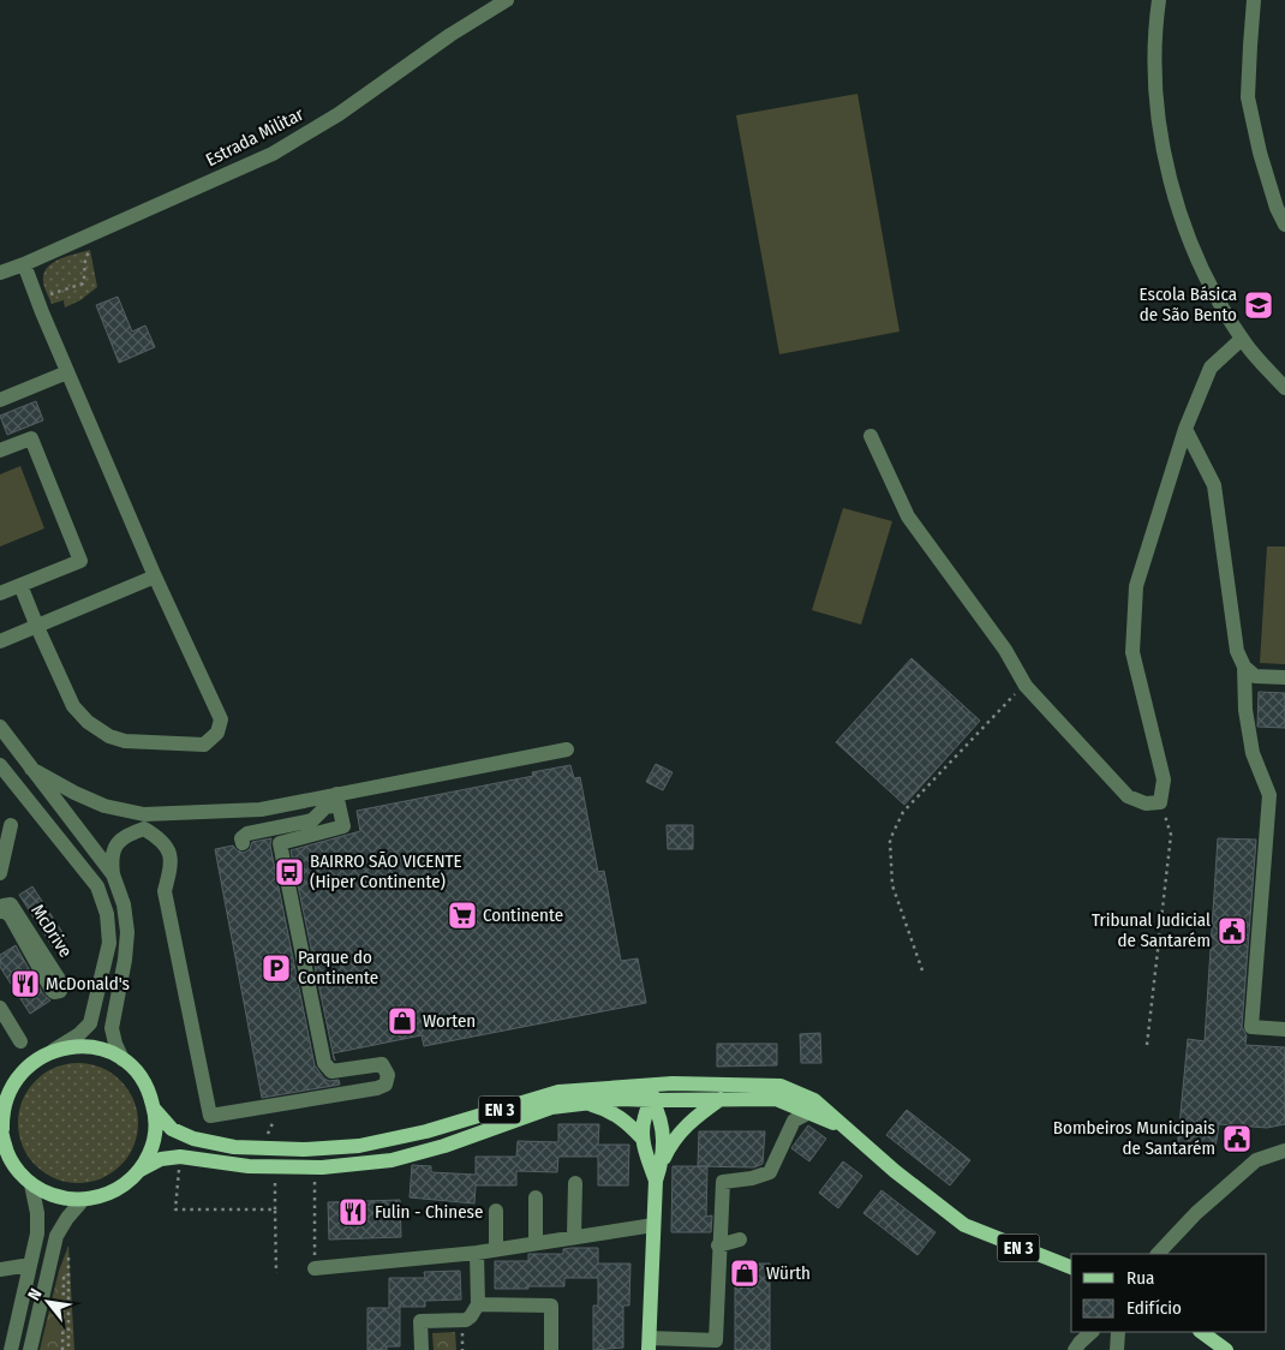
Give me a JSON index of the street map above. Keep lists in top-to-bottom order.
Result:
{
  "streets": {
    "main road": ["EN 3"],
    "street": ["Estrada Militar", "McDrive"]
  },
  "places": {
    "school or university": ["Escola Básica de São Bento"],
    "bus stop": ["BAIRRO SÃO VICENTE (Hiper Continente)"],
    "supermarket": ["Continente"],
    "public building": ["Tribunal Judicial de Santarém", "Bombeiros Municipais de Santarém"],
    "parking": ["Parque do Continente"],
    "restaurant": ["McDonald's", "Fulin - Chinese"],
    "shop": ["Worten", "Würth"]
  },
  "legend": ["Rua", "Edifício"],
  "north": "top left"
}
